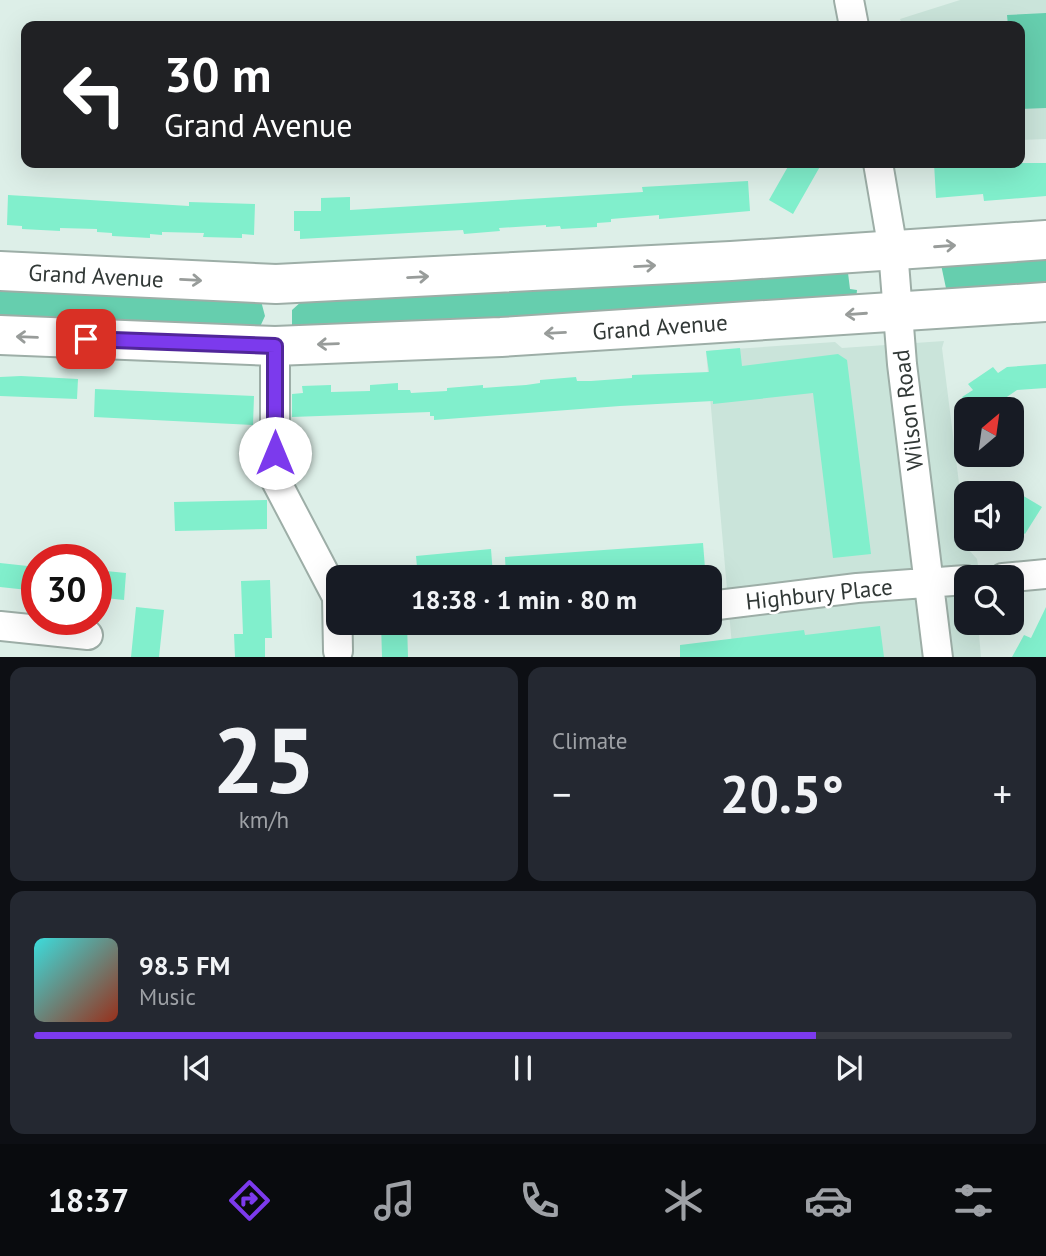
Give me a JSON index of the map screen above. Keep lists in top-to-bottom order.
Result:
{
  "streets": {
    "street": ["Grand Avenue", "Wilson Road", "Highbury Place"]
  },
  "crossings": [
    ["Grand Avenue", "Wilson Road"],
    ["Wilson Road", "Highbury Place"]
  ],
  "north": "top right",
  "page": {
    "turn": ["30 m", "Grand Avenue"],
    "limit": "30",
    "trip": "18:38 · 1 min · 80 m",
    "tile": [
      ["25", "km/h"],
      "Climate"
    ],
    "heat": ["−", "20.5°", "+"],
    "song": ["98.5 FM", "Music"],
    "tabs": "18:37"
  }
}
